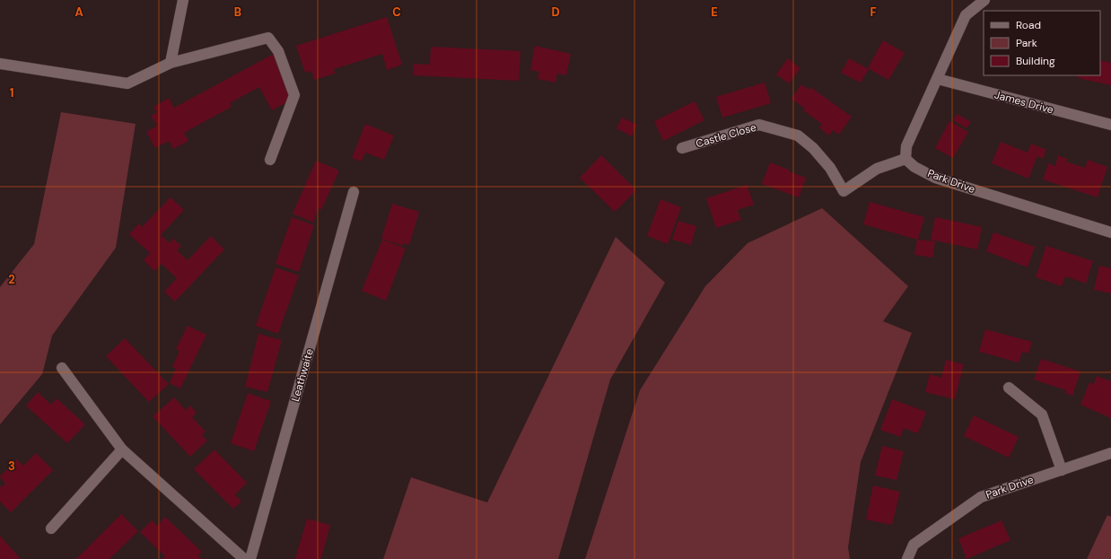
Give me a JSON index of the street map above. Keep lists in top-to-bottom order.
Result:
{
  "streets": {
    "street": [
      "James Drive",
      "Castle Close",
      "Park Drive",
      "Leathwaite"
    ]
  },
  "crossings": [
    ["Castle Close", "Park Drive"]
  ],
  "legend": ["Road", "Park", "Building"],
  "grid": {
    "columns": [
      "A",
      "B",
      "C",
      "D",
      "E",
      "F"
    ],
    "rows": ["1", "2", "3"]
  }
}
